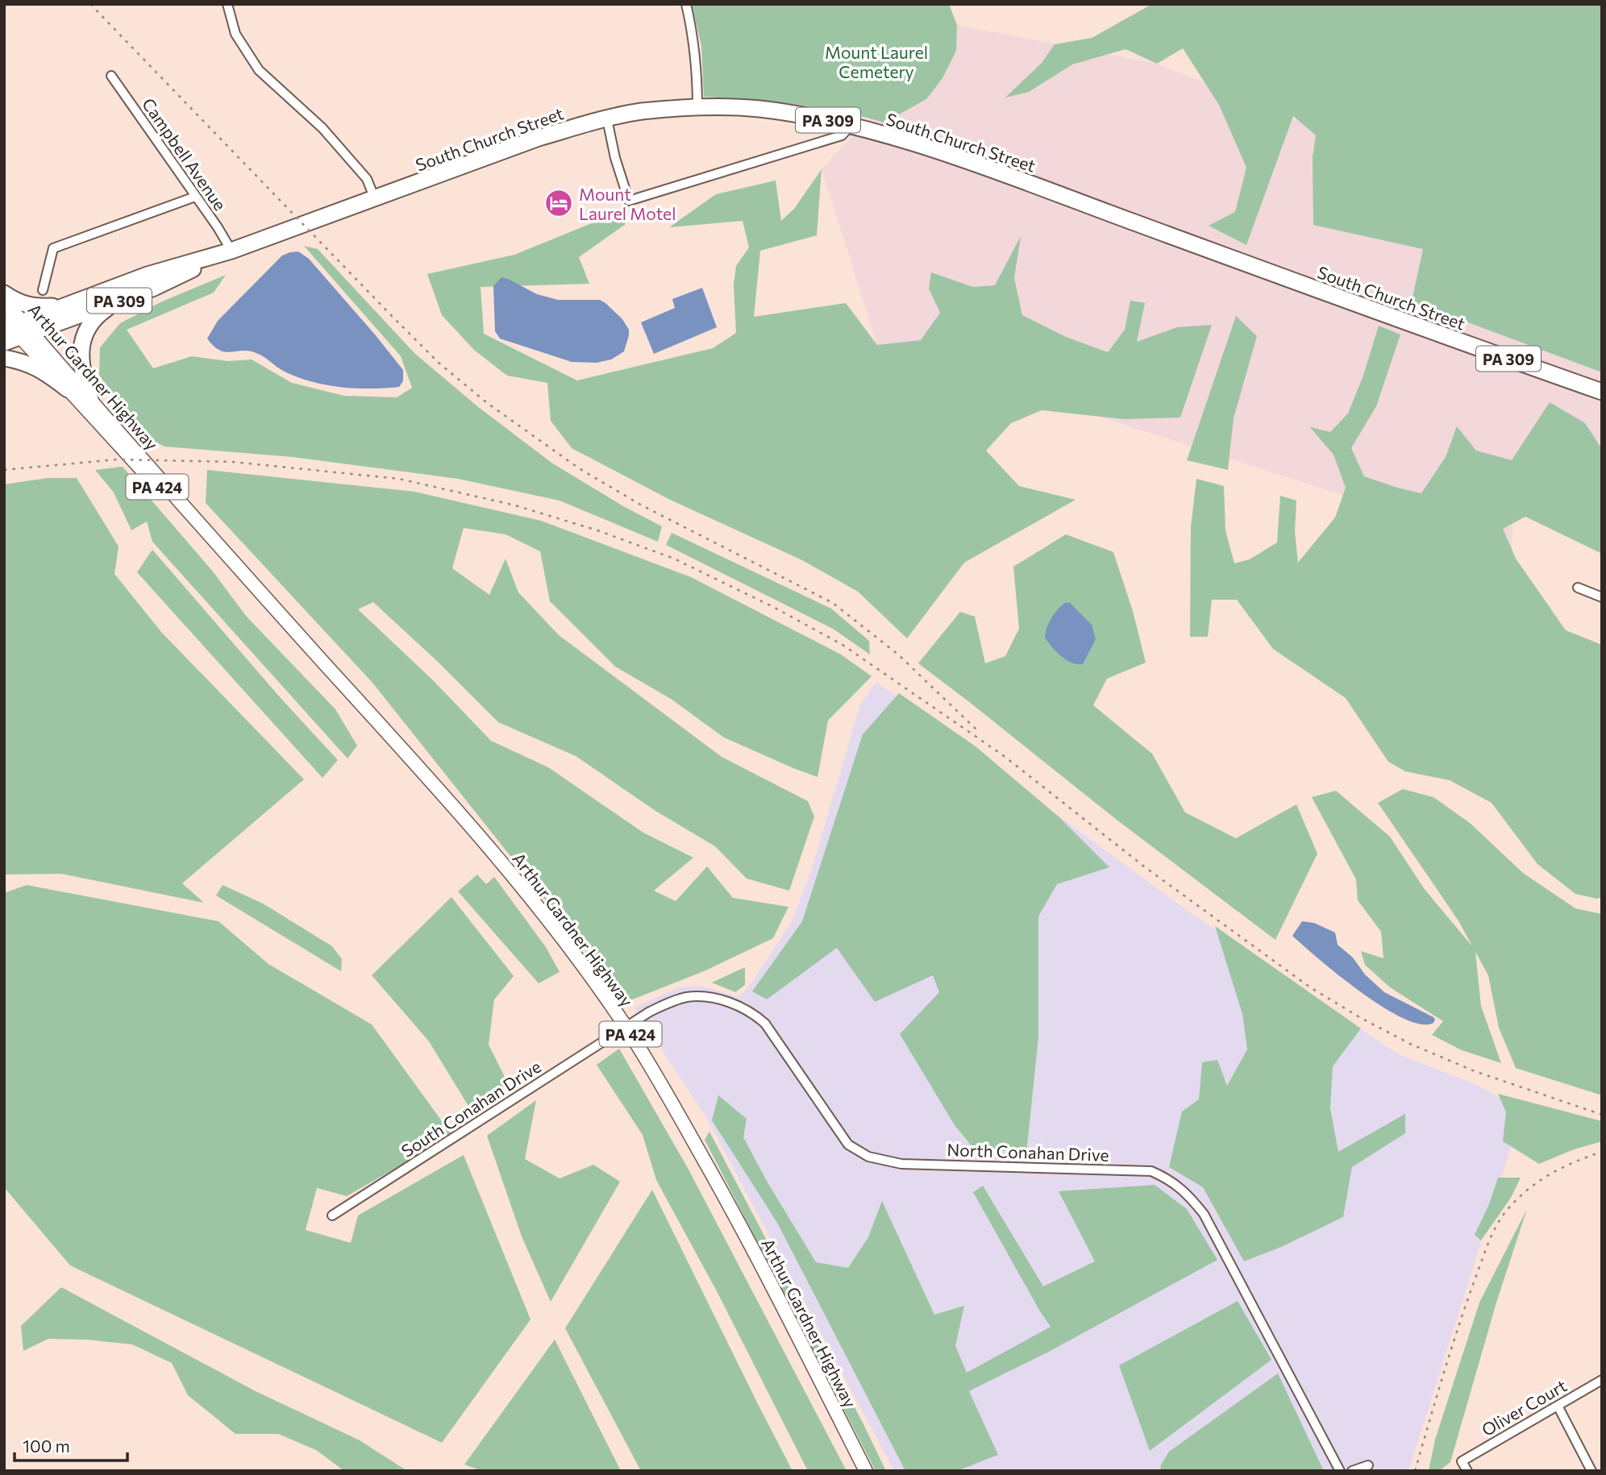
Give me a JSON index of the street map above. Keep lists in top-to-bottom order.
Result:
{
  "streets": {
    "highway": ["PA 309", "South Church Street"],
    "main road": ["Arthur Gardner Highway", "PA 424"],
    "street": [
      "Campbell Avenue",
      "South Conahan Drive",
      "North Conahan Drive",
      "Oliver Court"
    ]
  },
  "crossings": [
    ["South Church Street", "Campbell Avenue"],
    ["South Church Street", "Arthur Gardner Highway"],
    ["Arthur Gardner Highway", "South Conahan Drive"],
    ["Arthur Gardner Highway", "North Conahan Drive"],
    ["South Conahan Drive", "North Conahan Drive"]
  ],
  "parks": ["Mount Laurel Cemetery"],
  "places": {
    "hotel": ["Mount Laurel Motel"]
  },
  "scale_bar": "100 m"
}
